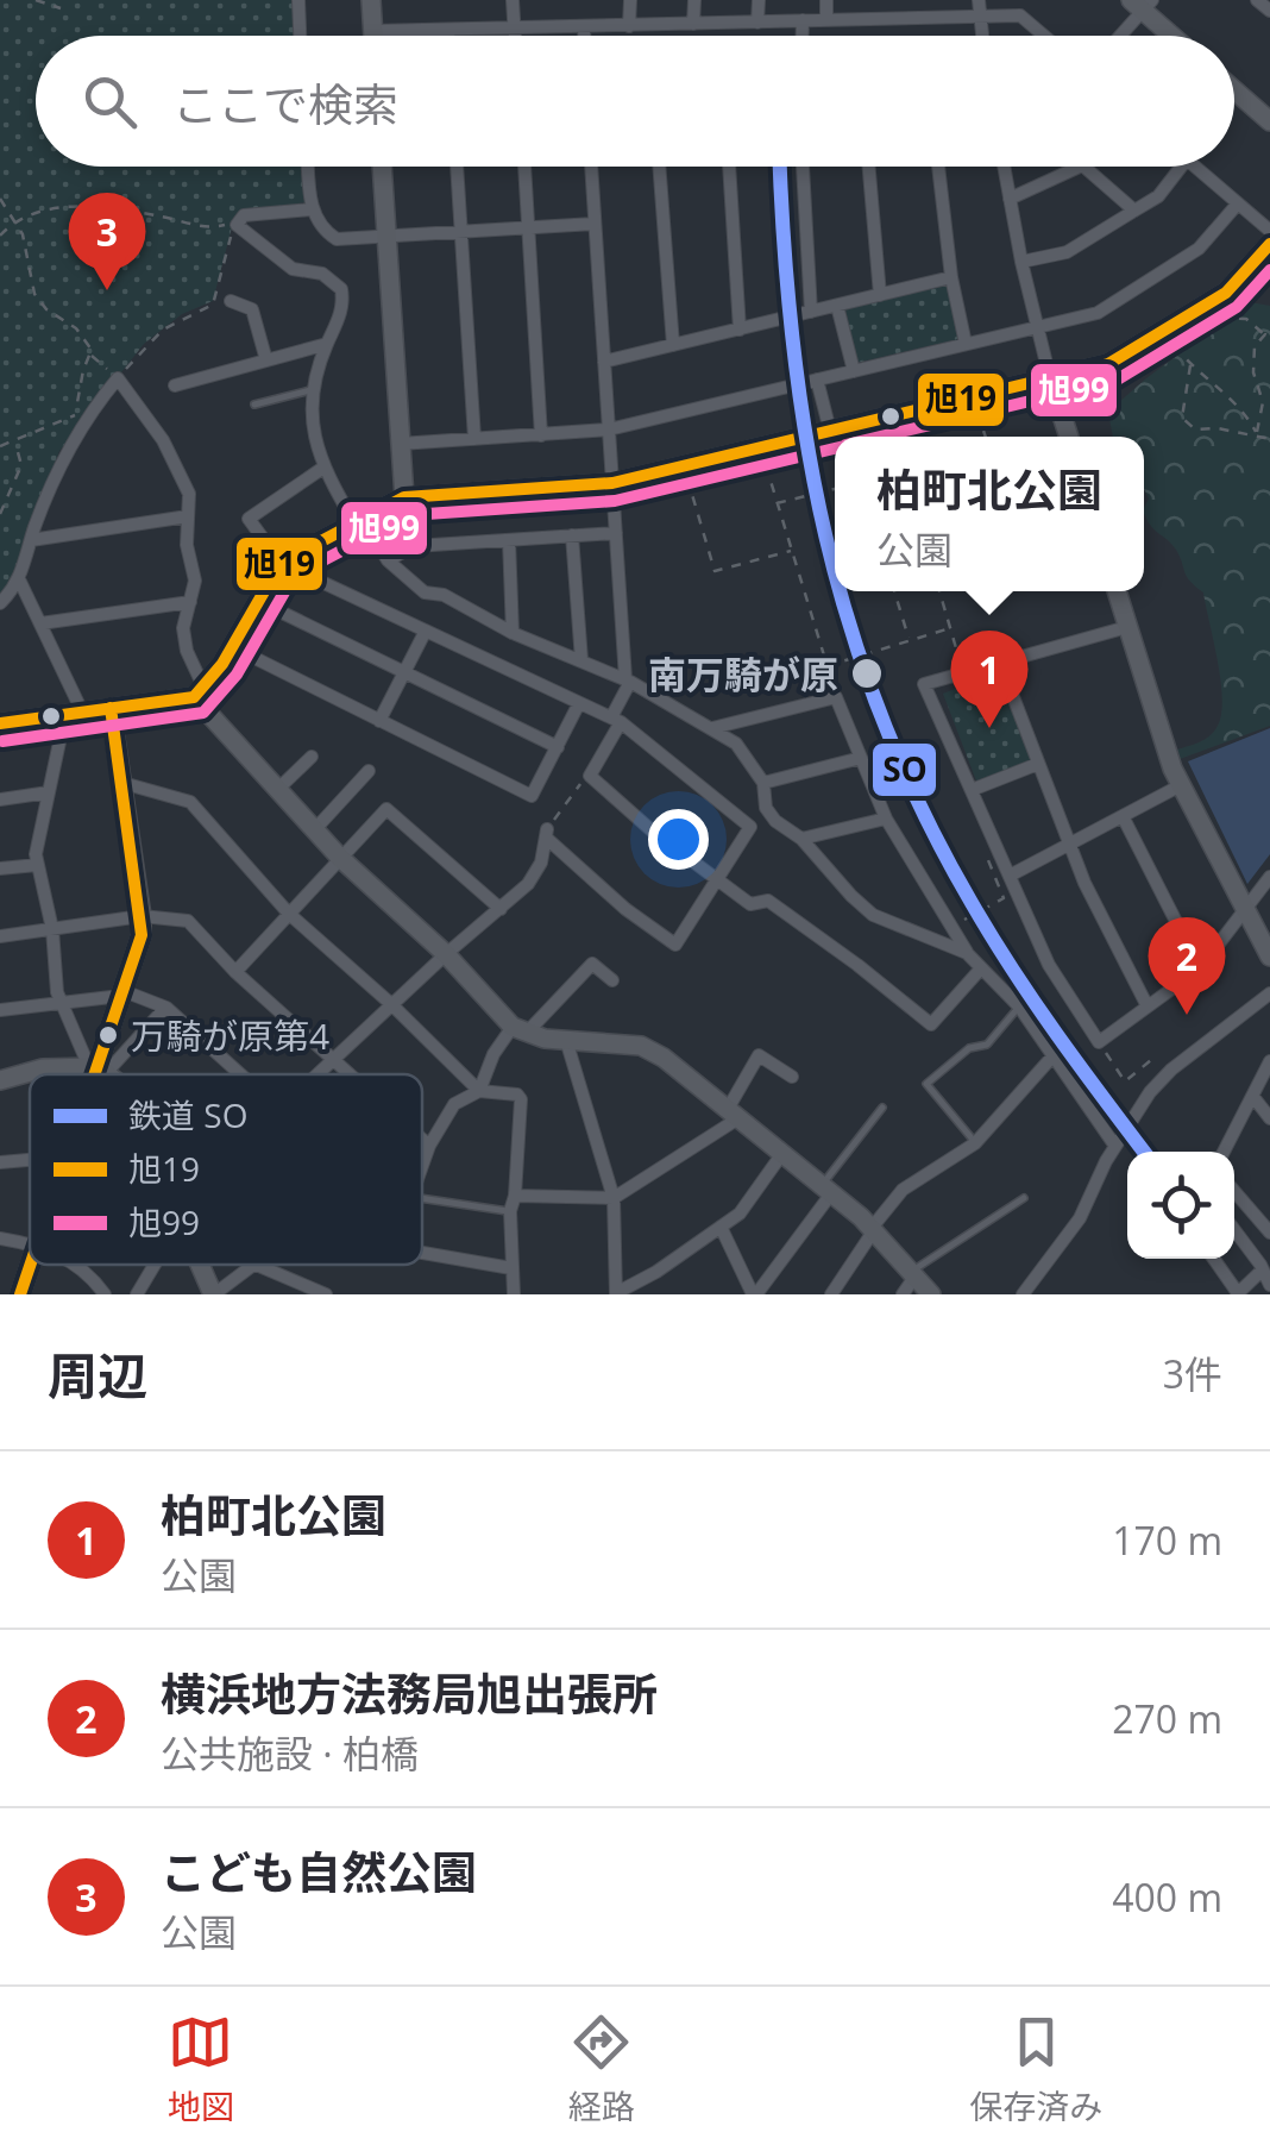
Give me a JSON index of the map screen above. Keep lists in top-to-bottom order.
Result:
{
  "places": ["南万騎が原", "万騎が原第4"],
  "lines": ["rail line SO", "transit line 旭19", "transit line 旭99"],
  "legend": ["鉄道 SO", "旭19", "旭99"],
  "page": {
    "search": "ここで検索",
    "pins": ["3", "1", "2"],
    "popup": ["柏町北公園", "公園"],
    "heading": ["周辺", "3件"],
    "list": [
      {
        "mark": "1",
        "name": "柏町北公園",
        "note": "公園",
        "value": "170 m"
      },
      {
        "mark": "2",
        "name": "横浜地方法務局旭出張所",
        "note": "公共施設 · 柏橋",
        "value": "270 m"
      },
      {
        "mark": "3",
        "name": "こども自然公園",
        "note": "公園",
        "value": "400 m"
      }
    ],
    "nav": ["地図", "経路", "保存済み"]
  }
}
